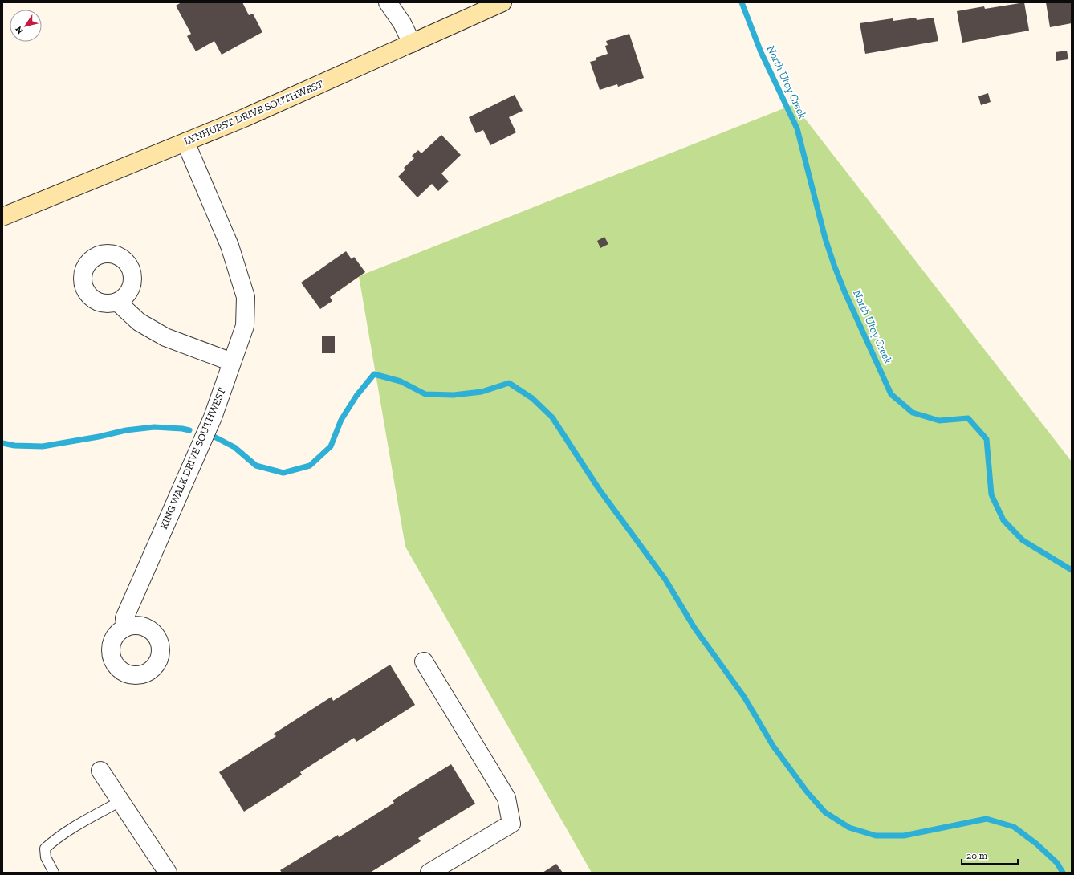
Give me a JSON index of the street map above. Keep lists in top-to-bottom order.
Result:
{
  "streets": {
    "street": ["LYNHURST DRIVE SOUTHWEST", "KING WALK DRIVE SOUTHWEST"]
  },
  "crossings": [
    ["LYNHURST DRIVE SOUTHWEST", "KING WALK DRIVE SOUTHWEST"]
  ],
  "water": ["North Utoy Creek"],
  "scale_bar": "20 m",
  "north": "bottom left"
}
